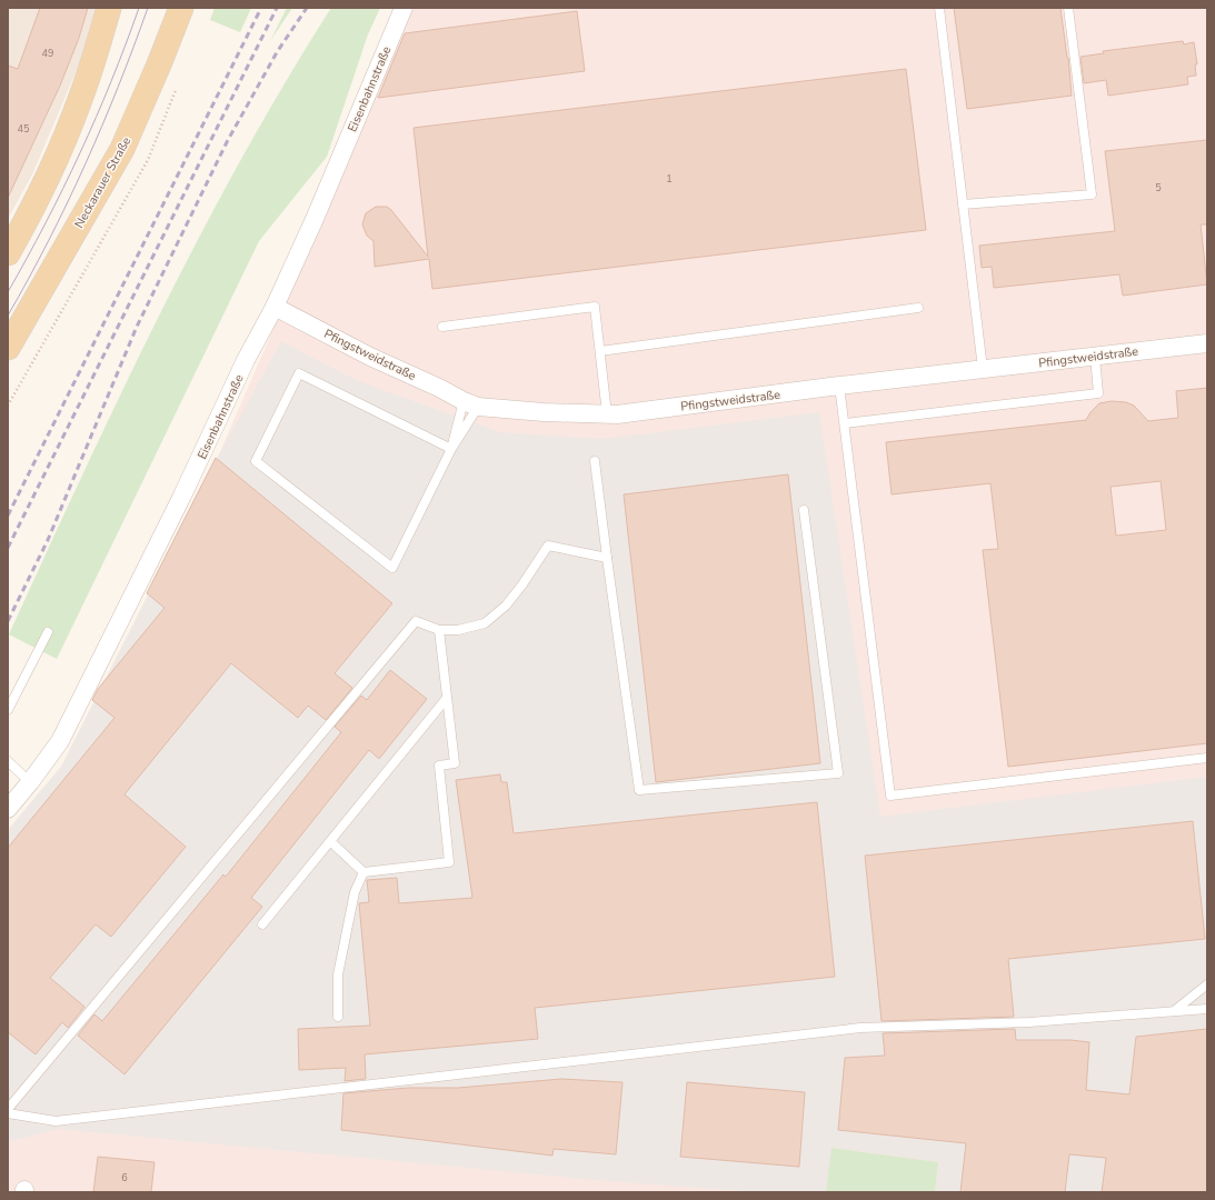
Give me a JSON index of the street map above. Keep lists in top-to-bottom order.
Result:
{
  "streets": {
    "main road": ["Neckarauer Straße"],
    "street": ["Eisenbahnstraße", "Pfingstweidstraße"]
  },
  "crossings": [
    ["Eisenbahnstraße", "Pfingstweidstraße"]
  ],
  "house_numbers": [
    "49",
    "45",
    "1",
    "5",
    "6"
  ]
}
